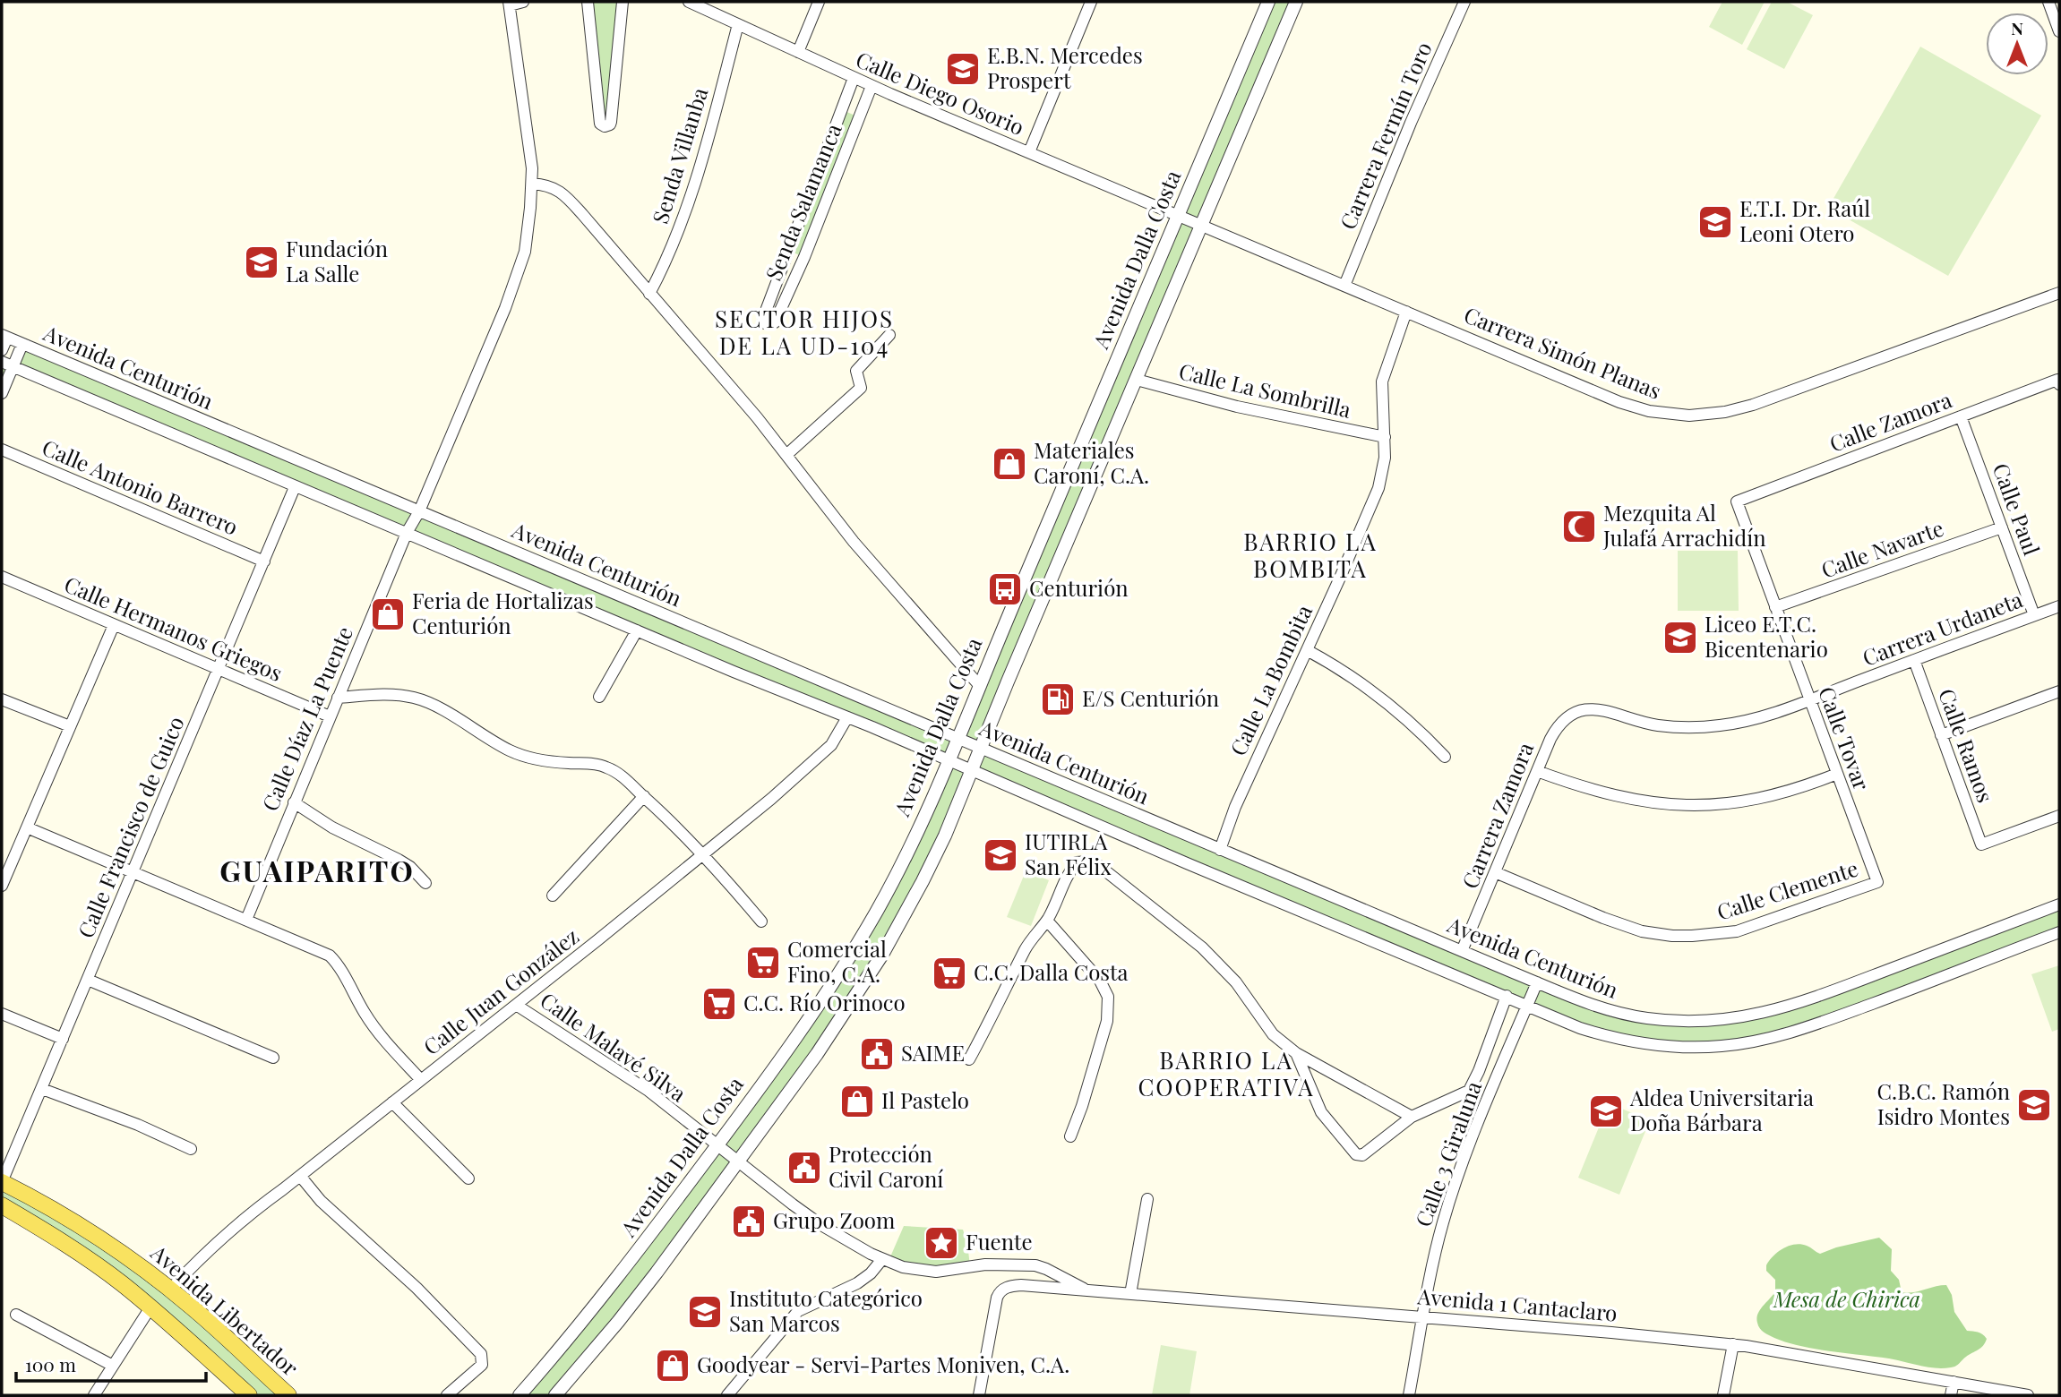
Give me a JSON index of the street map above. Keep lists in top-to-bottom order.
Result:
{
  "streets": {
    "main road": ["Avenida Libertador"],
    "street": [
      "Calle Diego Osorio",
      "Carrera Fermín Toro",
      "Senda Villanba",
      "Senda Salamanca",
      "Avenida Dalla Costa",
      "Carrera Simón Planas",
      "Avenida Centurión",
      "Calle La Sombrilla",
      "Calle Zamora",
      "Calle Antonio Barrero",
      "Calle Paul",
      "Calle Navarte",
      "Calle Hermanos Griegos",
      "Carrera Urdaneta",
      "Calle La Bombita",
      "Calle Díaz La Puente",
      "Calle Tovar",
      "Calle Ramos",
      "Carrera Zamora",
      "Calle Francisco de Guico",
      "Calle Clemente",
      "Calle Juan González",
      "Calle Malavé Silva",
      "Calle 3 Giraluna",
      "Avenida 1 Cantaclaro"
    ]
  },
  "crossings": [
    ["Calle Diego Osorio", "Senda Villanba"],
    ["Calle Diego Osorio", "Senda Salamanca"],
    ["Calle Diego Osorio", "Avenida Dalla Costa"],
    ["Calle Diego Osorio", "Carrera Simón Planas"],
    ["Carrera Fermín Toro", "Carrera Simón Planas"],
    ["Avenida Dalla Costa", "Carrera Simón Planas"],
    ["Avenida Dalla Costa", "Avenida Centurión"],
    ["Avenida Dalla Costa", "Calle La Sombrilla"],
    ["Avenida Dalla Costa", "Calle Malavé Silva"],
    ["Carrera Simón Planas", "Calle La Bombita"],
    ["Avenida Centurión", "Calle La Bombita"],
    ["Avenida Centurión", "Calle Díaz La Puente"],
    ["Avenida Centurión", "Carrera Zamora"],
    ["Avenida Centurión", "Calle Francisco de Guico"],
    ["Avenida Centurión", "Calle Juan González"],
    ["Avenida Centurión", "Calle 3 Giraluna"],
    ["Calle La Sombrilla", "Calle La Bombita"],
    ["Calle Zamora", "Calle Paul"],
    ["Calle Zamora", "Calle Tovar"],
    ["Calle Antonio Barrero", "Calle Francisco de Guico"],
    ["Calle Paul", "Calle Navarte"],
    ["Calle Paul", "Carrera Urdaneta"],
    ["Calle Navarte", "Calle Tovar"],
    ["Calle Hermanos Griegos", "Calle Díaz La Puente"],
    ["Calle Hermanos Griegos", "Calle Francisco de Guico"],
    ["Carrera Urdaneta", "Calle Tovar"],
    ["Carrera Urdaneta", "Calle Ramos"],
    ["Carrera Urdaneta", "Carrera Zamora"],
    ["Calle Tovar", "Calle Clemente"],
    ["Carrera Zamora", "Calle Clemente"],
    ["Calle Francisco de Guico", "Avenida Libertador"],
    ["Calle Juan González", "Calle Malavé Silva"],
    ["Calle Juan González", "Avenida Libertador"],
    ["Calle Malavé Silva", "Avenida 1 Cantaclaro"],
    ["Calle 3 Giraluna", "Avenida 1 Cantaclaro"]
  ],
  "districts": [
    "SECTOR HIJOS DE LA UD-104",
    "BARRIO LA BOMBITA",
    "GUAIPARITO",
    "BARRIO LA COOPERATIVA"
  ],
  "parks": ["Mesa de Chirica"],
  "places": {
    "school or university": [
      "E.B.N. Mercedes Prospert",
      "E.T.I. Dr. Raúl Leoni Otero",
      "Fundación La Salle",
      "Liceo E.T.C. Bicentenario",
      "IUTIRLA San Félix",
      "C.B.C. Ramón Isidro Montes",
      "Aldea Universitaria Doña Bárbara",
      "Instituto Categórico San Marcos"
    ],
    "shop": [
      "Materiales Caroní, C.A.",
      "Feria de Hortalizas Centurión",
      "Il Pastelo",
      "Goodyear - Servi-Partes Moniven, C.A."
    ],
    "mosque": ["Mezquita Al Julafá Arrachidín"],
    "bus stop": ["Centurión"],
    "fuel station": ["E/S Centurión"],
    "supermarket": ["Comercial Fino, C.A.", "C.C. Dalla Costa", "C.C. Río Orinoco"],
    "public building": ["SAIME", "Protección Civil Caroní", "Grupo Zoom"],
    "place": ["Fuente"]
  },
  "scale_bar": "100 m",
  "north": "top"
}
